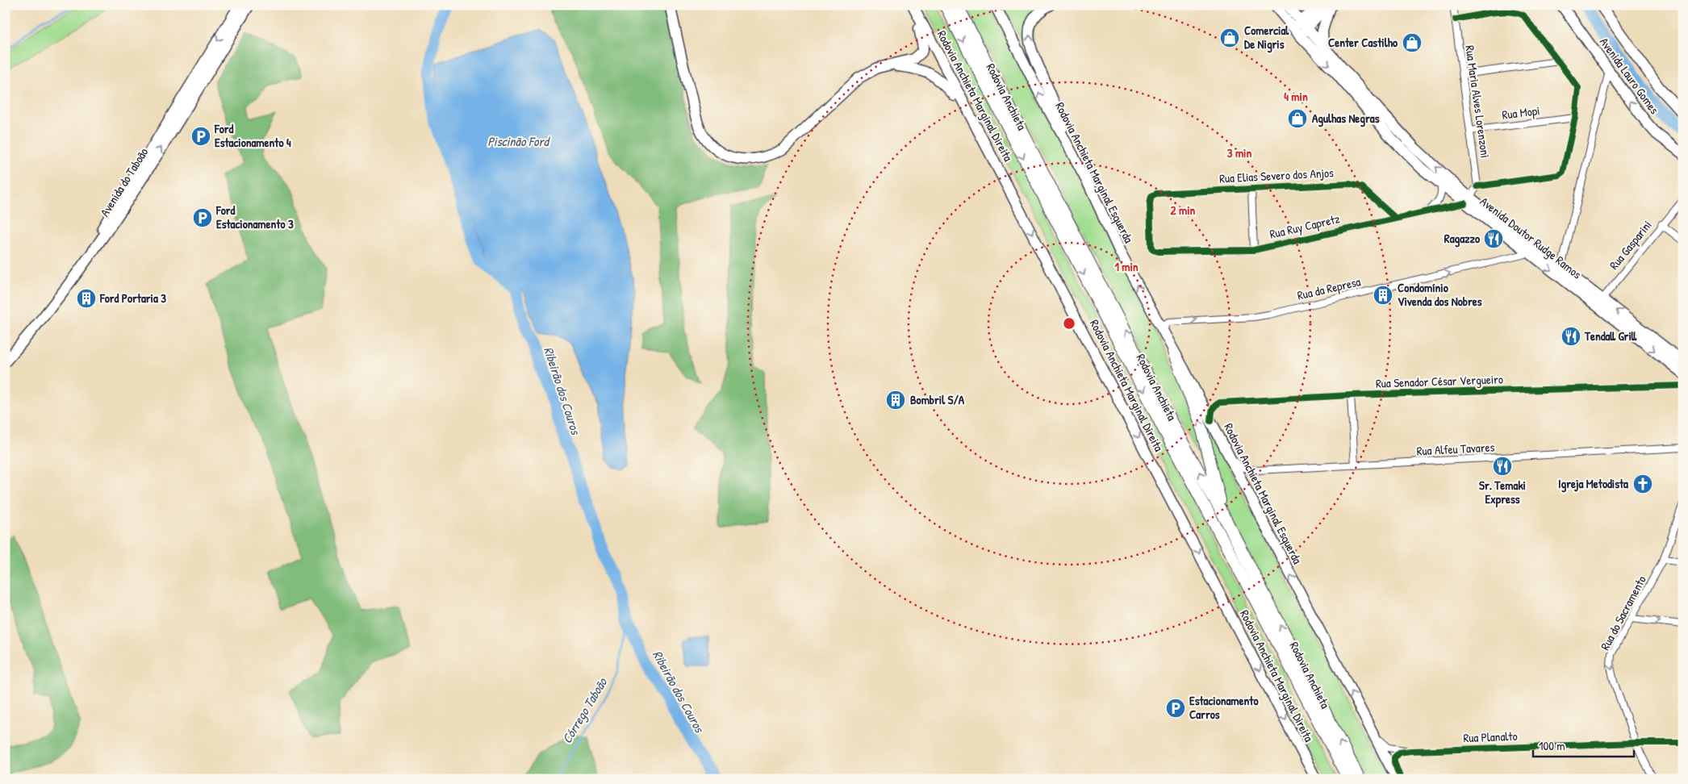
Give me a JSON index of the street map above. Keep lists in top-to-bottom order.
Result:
{
  "streets": {
    "highway": ["Rodovia Anchieta"],
    "main road": [
      "Avenida Lauro Gomes",
      "Rodovia Anchieta Marginal Direita",
      "Rodovia Anchieta Marginal Esquerda",
      "Avenida do Taboão",
      "Avenida Doutor Rudge Ramos"
    ],
    "street": [
      "Rua Maria Alves Lorenzoni",
      "Rua Mopi",
      "Rua Elias Severo dos Anjos",
      "Rua Ruy Capretz",
      "Rua Gasparini",
      "Rua da Represa",
      "Rua Senador César Vergueiro",
      "Rua Alfeu Tavares",
      "Rua do Sacramento",
      "Rua Planalto"
    ]
  },
  "crossings": [
    ["Rua Maria Alves Lorenzoni", "Rua Mopi"],
    ["Rodovia Anchieta Marginal Esquerda", "Rua da Represa"],
    ["Rodovia Anchieta Marginal Esquerda", "Rua Senador César Vergueiro"],
    ["Rodovia Anchieta Marginal Esquerda", "Rua Alfeu Tavares"],
    ["Rodovia Anchieta Marginal Esquerda", "Rua Planalto"],
    ["Rua Elias Severo dos Anjos", "Rua Ruy Capretz"],
    ["Rua Ruy Capretz", "Avenida Doutor Rudge Ramos"],
    ["Avenida Doutor Rudge Ramos", "Rua Gasparini"],
    ["Avenida Doutor Rudge Ramos", "Rua da Represa"],
    ["Rua do Sacramento", "Rua Planalto"]
  ],
  "one_way": [
    "Rodovia Anchieta Marginal Direita",
    "Rodovia Anchieta Marginal Esquerda",
    "Rua da Represa",
    "Rua do Sacramento"
  ],
  "water": ["Piscinão Ford", "Ribeirão dos Couros", "Córrego Taboão"],
  "places": {
    "shop": ["Comercial De Nigris", "Center Castilho", "Agulhas Negras"],
    "parking": ["Ford Estacionamento 4", "Ford Estacionamento 3", "Estacionamento Carros"],
    "restaurant": ["Ragazzo", "Tendall Grill", "Sr. Temaki Express"],
    "building": ["Condomínio Vivenda dos Nobres", "Ford Portaria 3", "Bombril S/A"],
    "church": ["Igreja Metodista"]
  },
  "scale_bar": "100 m",
  "rings": [
    "4 min",
    "3 min",
    "2 min",
    "1 min"
  ]
}
